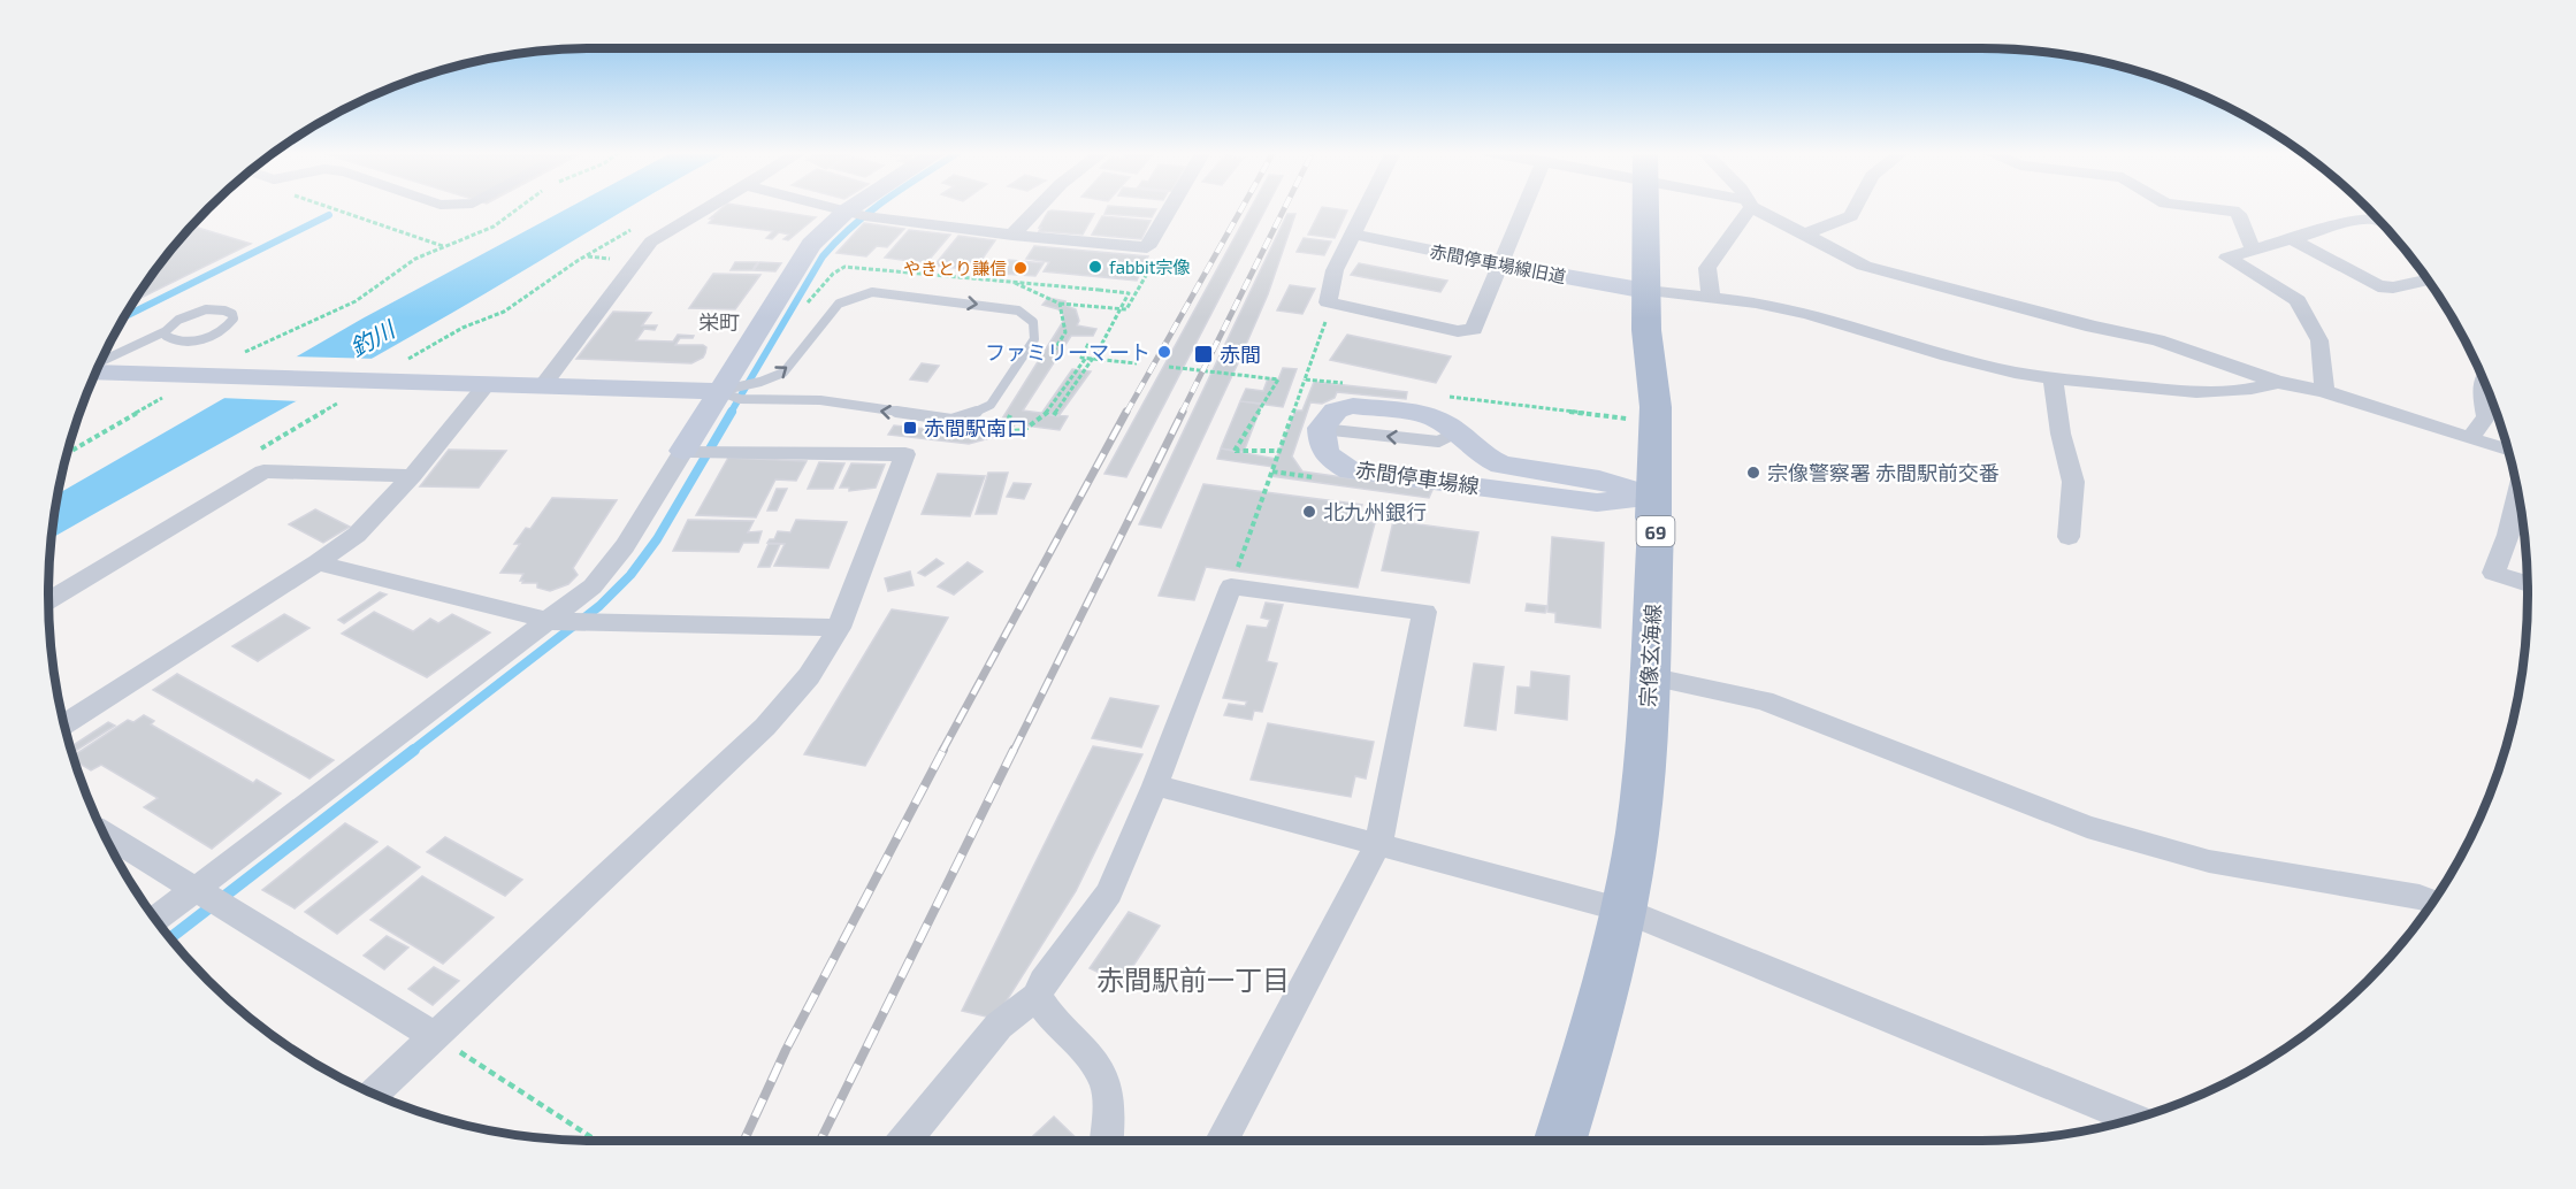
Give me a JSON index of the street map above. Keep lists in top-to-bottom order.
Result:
{
  "streets": {
    "main road": ["69", "宗像玄海線"],
    "street": ["赤間停車場線旧道", "赤間停車場線"]
  },
  "crossings": [
    ["赤間停車場線旧道", "宗像玄海線"],
    ["赤間停車場線", "宗像玄海線"]
  ],
  "districts": ["栄町", "赤間駅前一丁目"],
  "water": ["釣川"],
  "places": {
    "other": [
      "fabbit宗像",
      "やきとり謙信",
      "ファミリーマート",
      "宗像警察署 赤間駅前交番",
      "北九州銀行"
    ],
    "transit": ["赤間", "赤間駅南口"]
  }
}
